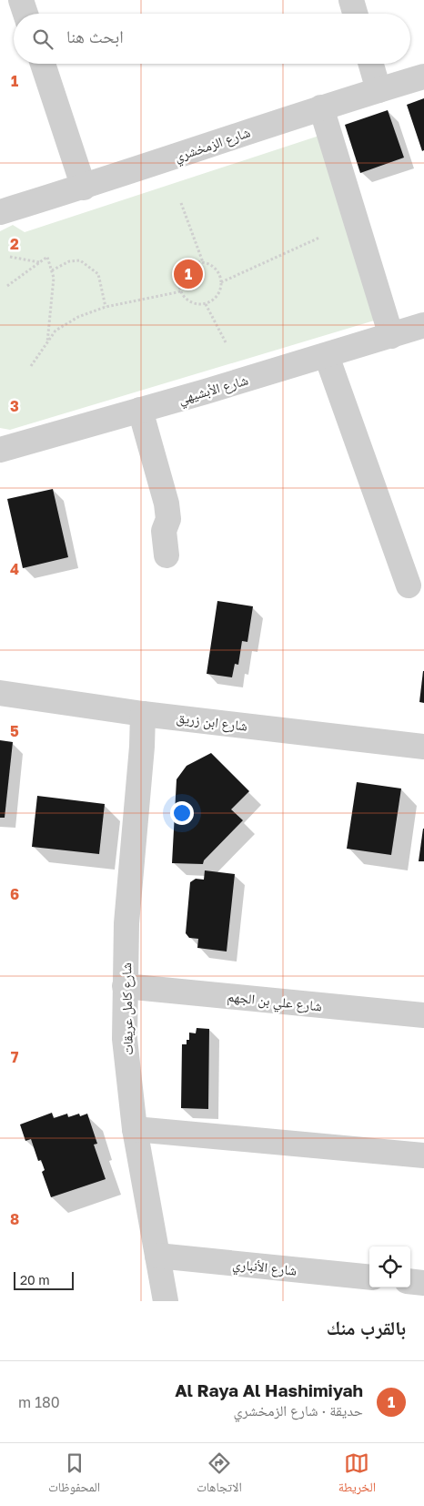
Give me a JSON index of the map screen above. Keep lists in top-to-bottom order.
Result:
{
  "streets": {
    "street": [
      "شارع الزمخشري",
      "شارع الأبشيهي",
      "شارع ابن زريق",
      "شارع علي بن الجهم",
      "شارع كامل عريقات",
      "شارع الأنباري"
    ]
  },
  "crossings": [
    ["شارع ابن زريق", "شارع كامل عريقات"],
    ["شارع علي بن الجهم", "شارع كامل عريقات"],
    ["شارع كامل عريقات", "شارع الأنباري"]
  ],
  "scale_bar": "20 m",
  "page": {
    "search": "ابحث هنا",
    "pins": "1",
    "scale": "20 m",
    "heading": "بالقرب منك",
    "list": [
      {
        "mark": "1",
        "name": "Al Raya Al Hashimiyah",
        "note": "حديقة · شارع الزمخشري",
        "value": "180 m"
      }
    ],
    "nav": ["الخريطة", "الاتجاهات", "المحفوظات"]
  },
  "grid": {
    "rows": [
      "1",
      "2",
      "3",
      "4",
      "5",
      "6",
      "7",
      "8"
    ]
  }
}
